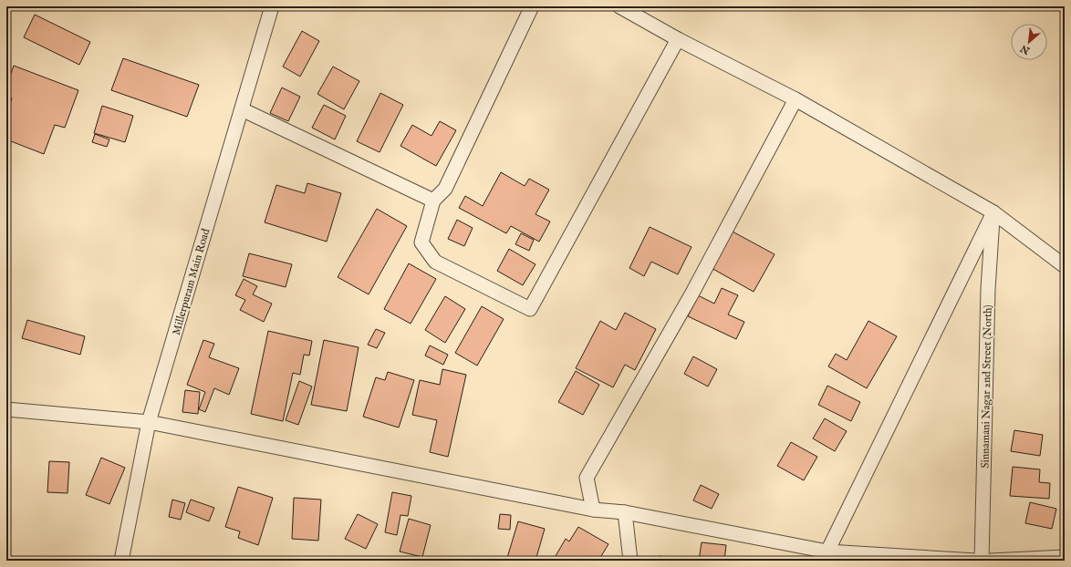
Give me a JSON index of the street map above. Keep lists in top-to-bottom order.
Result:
{
  "streets": {
    "street": ["Millerpuram Main Road", "Sinnamani Nagar 2nd Street (North)"]
  },
  "north": "bottom left"
}
